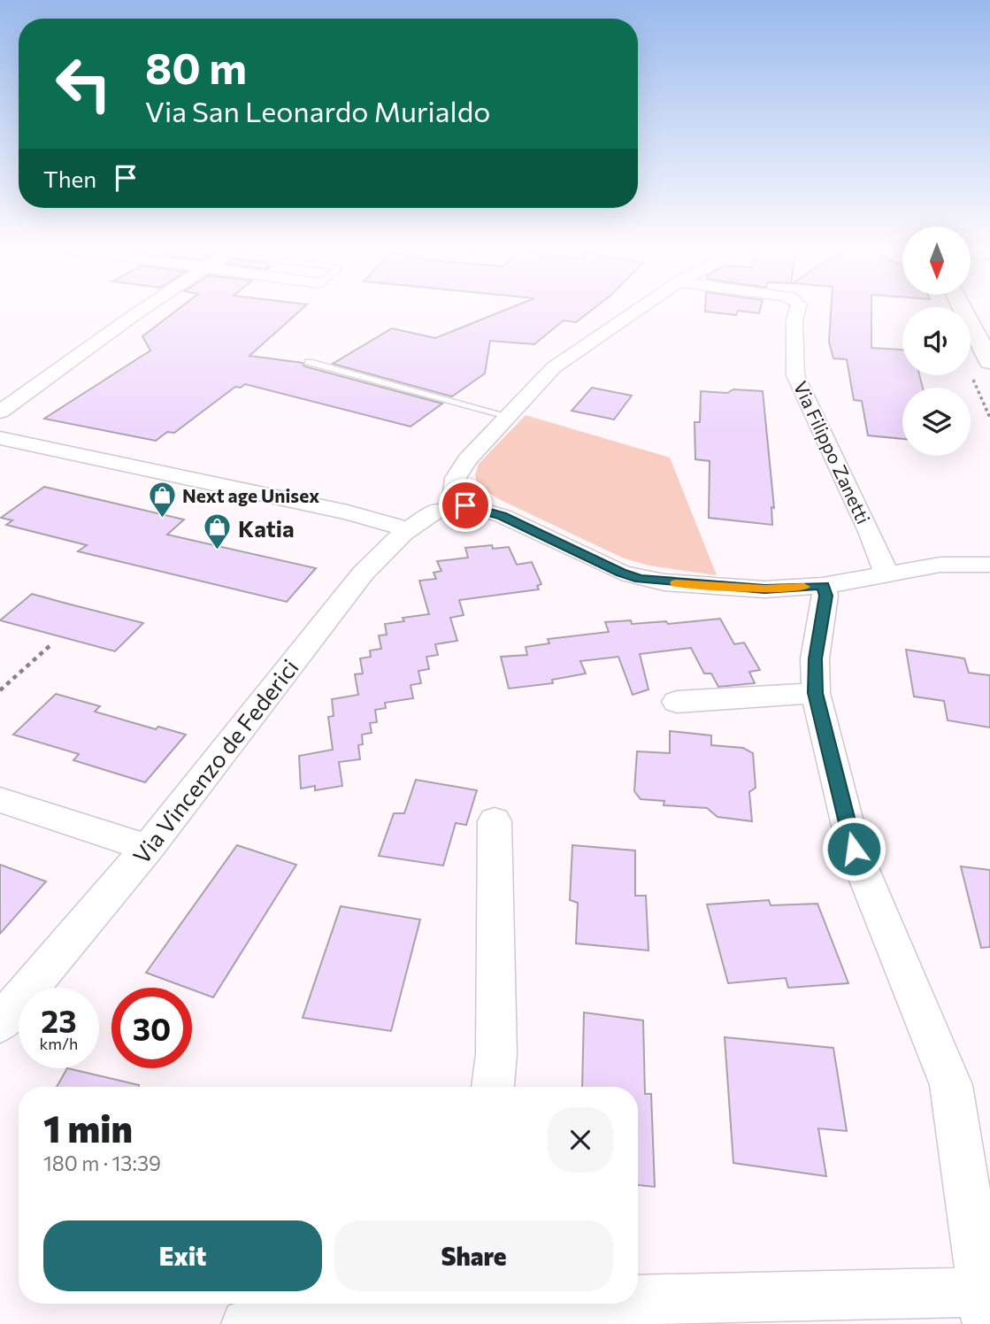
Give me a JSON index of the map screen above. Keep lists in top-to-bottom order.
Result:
{
  "streets": {
    "street": ["Via Filippo Zanetti", "Via Vincenzo de Federici"]
  },
  "places": {
    "shop": ["Next age Unisex", "Katia"]
  },
  "north": "bottom",
  "page": {
    "turn": ["80 m", "Via San Leonardo Murialdo"],
    "then": "Then",
    "speed": "23 km/h",
    "limit": "30",
    "heading": ["1 min", "180 m · 13:39"],
    "buttons": ["Exit", "Share"]
  }
}
